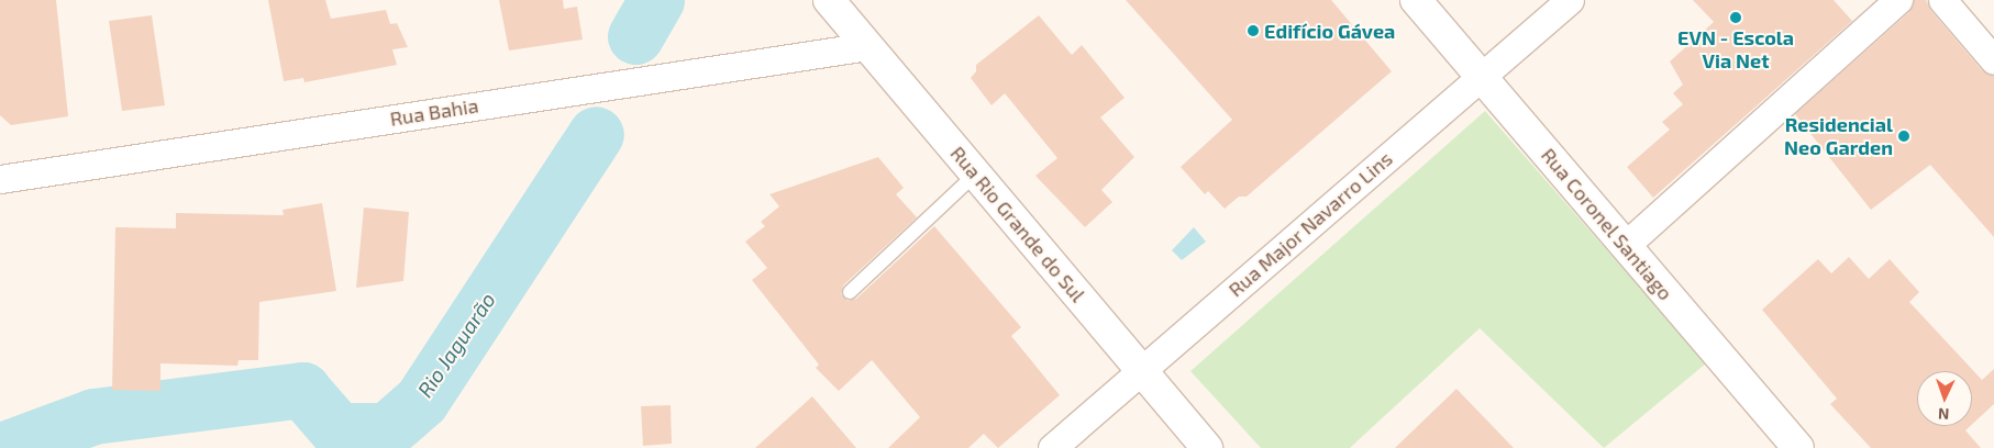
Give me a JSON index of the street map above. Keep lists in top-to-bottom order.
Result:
{
  "streets": {
    "main road": ["Rua Rio Grande do Sul", "Rua Coronel Santiago"],
    "street": ["Rua Bahia", "Rua Major Navarro Lins"]
  },
  "crossings": [
    ["Rua Bahia", "Rua Rio Grande do Sul"],
    ["Rua Rio Grande do Sul", "Rua Major Navarro Lins"],
    ["Rua Major Navarro Lins", "Rua Coronel Santiago"]
  ],
  "water": ["Rio Jaguarão"],
  "places": ["EVN - Escola Via Net", "Edifício Gávea", "Residencial Neo Garden"],
  "north": "bottom"
}
